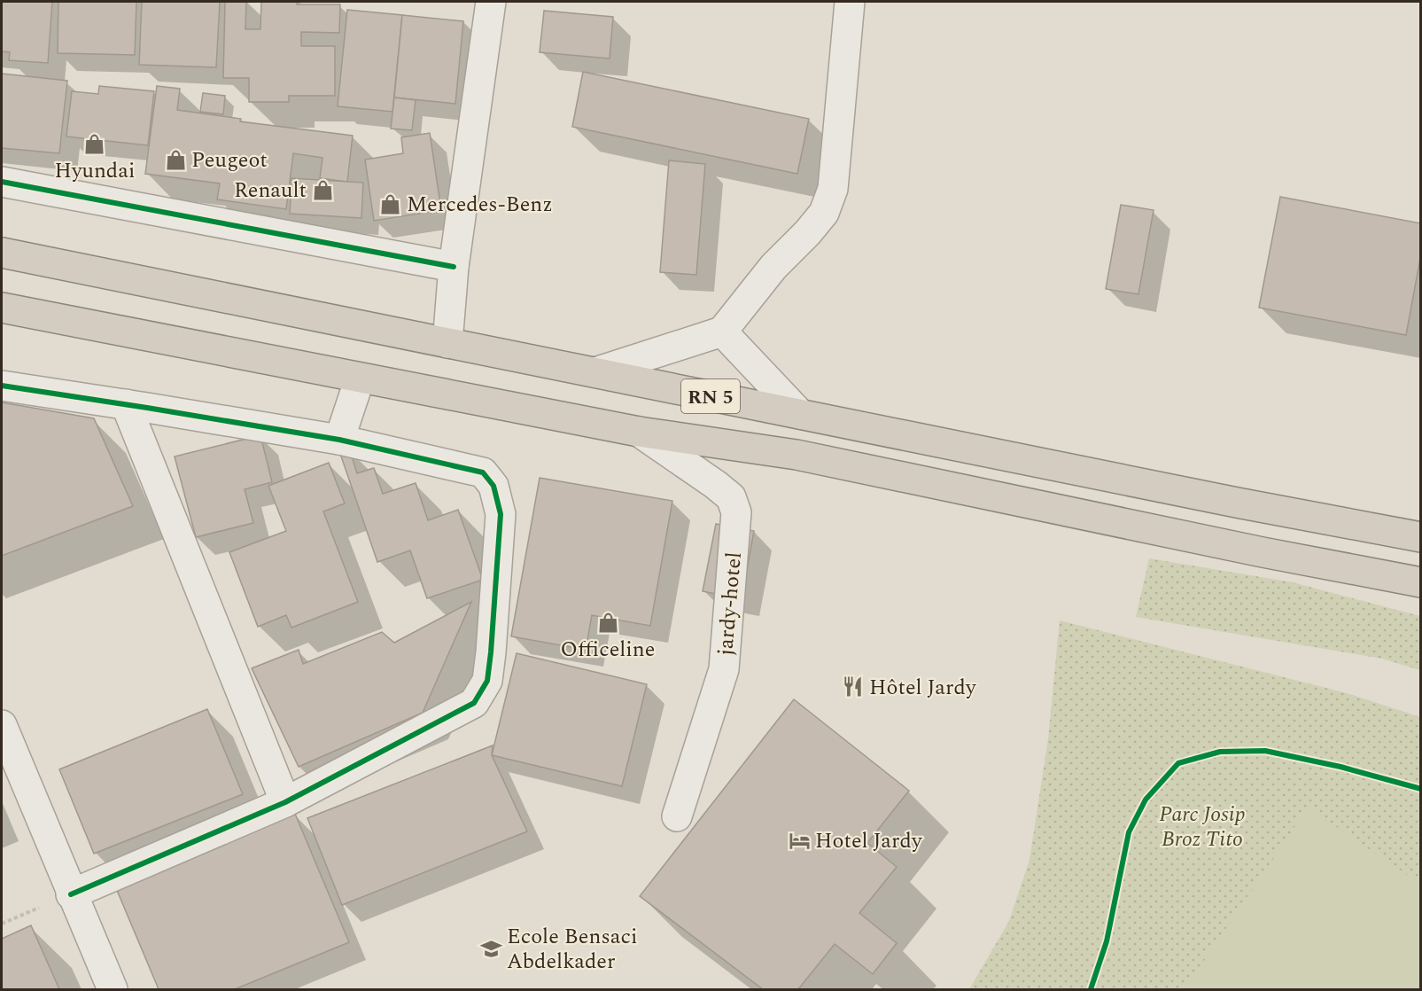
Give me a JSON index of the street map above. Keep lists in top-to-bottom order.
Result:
{
  "streets": {
    "highway": ["RN 5"],
    "street": ["jardy-hotel"]
  },
  "crossings": [
    ["RN 5", "jardy-hotel"]
  ],
  "parks": ["Parc Josip Broz Tito"],
  "places": {
    "shop": [
      "Hyundai",
      "Peugeot",
      "Renault",
      "Mercedes-Benz",
      "Officeline"
    ],
    "restaurant": ["Hôtel Jardy"],
    "hotel": ["Hotel Jardy"],
    "school or university": ["Ecole Bensaci Abdelkader"]
  }
}
